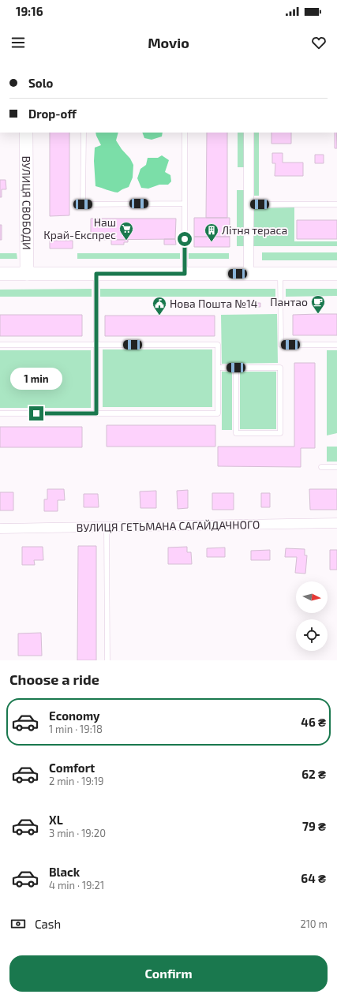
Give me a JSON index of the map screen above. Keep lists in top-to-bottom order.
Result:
{
  "streets": {
    "main road": ["ВУЛИЦЯ СВОБОДИ"],
    "street": ["ВУЛИЦЯ ГЕТЬМАНА САГАЙДАЧНОГО"]
  },
  "places": {
    "supermarket": ["Наш Край-Експрес"],
    "building": ["Літня тераса"],
    "cafe": ["Пантао"],
    "public building": ["Нова Пошта №14"]
  },
  "north": "right",
  "page": {
    "status": "19:16",
    "header": "Movio",
    "banner": ["Solo", "Drop-off"],
    "bubble": "1 min",
    "heading": "Choose a ride",
    "list": [
      {
        "name": "Economy",
        "note": "1 min · 19:18",
        "value": "46 ₴"
      },
      {
        "name": "Comfort",
        "note": "2 min · 19:19",
        "value": "62 ₴"
      },
      {
        "name": "XL",
        "note": "3 min · 19:20",
        "value": "79 ₴"
      },
      {
        "name": "Black",
        "note": "4 min · 19:21",
        "value": "64 ₴"
      }
    ],
    "pay": ["Cash", "210 m"],
    "buttons": "Confirm"
  }
}
